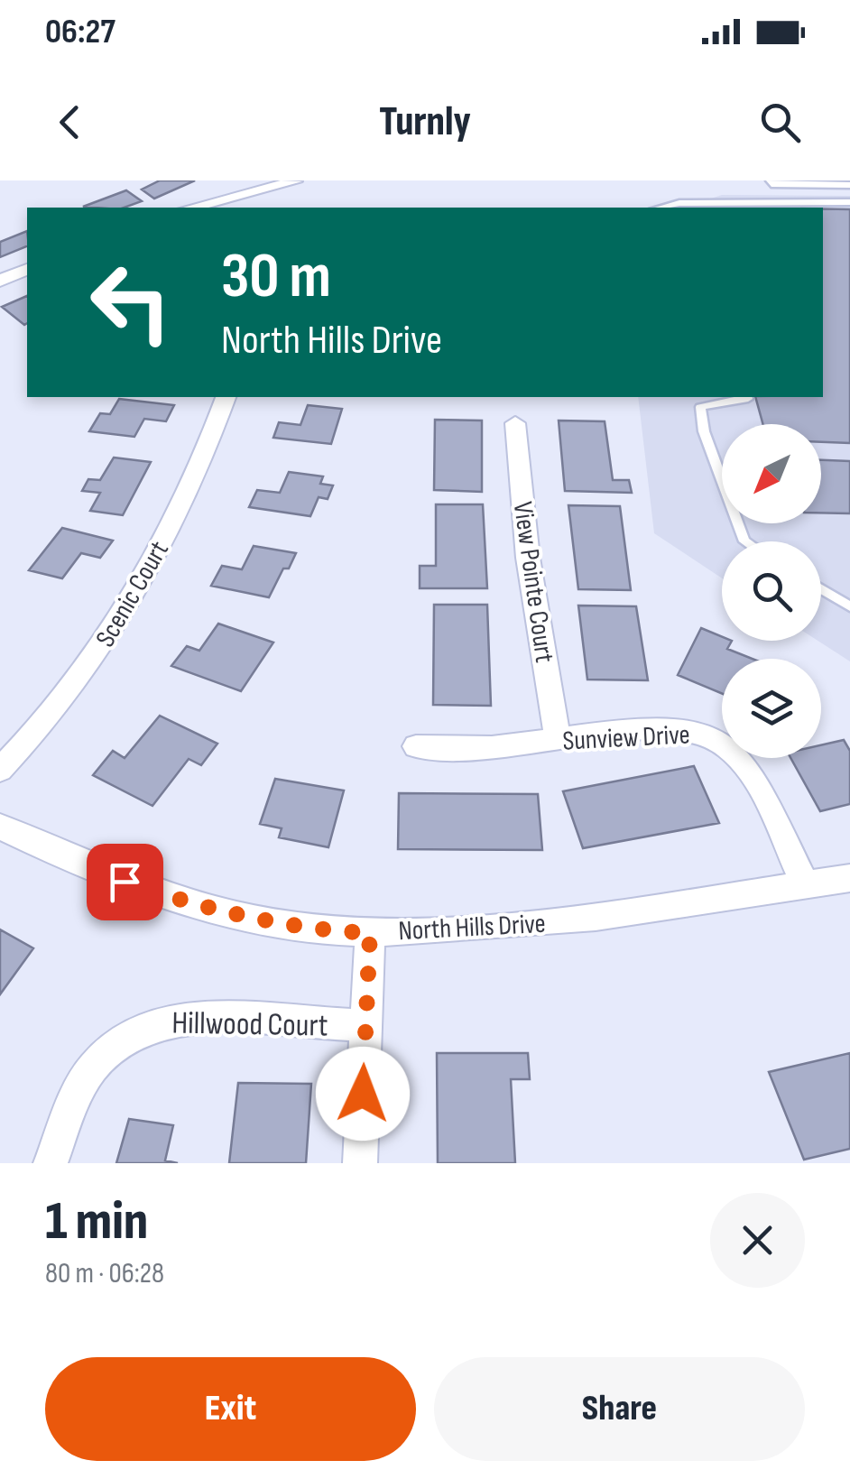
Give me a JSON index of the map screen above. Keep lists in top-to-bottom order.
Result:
{
  "streets": {
    "street": [
      "View Pointe Court",
      "Scenic Court",
      "Sunview Drive",
      "North Hills Drive",
      "Hillwood Court"
    ]
  },
  "crossings": [
    ["View Pointe Court", "Sunview Drive"],
    ["Sunview Drive", "North Hills Drive"]
  ],
  "north": "bottom left",
  "page": {
    "status": "06:27",
    "header": "Turnly",
    "turn": ["30 m", "North Hills Drive"],
    "heading": ["1 min", "80 m · 06:28"],
    "buttons": ["Exit", "Share"]
  }
}
